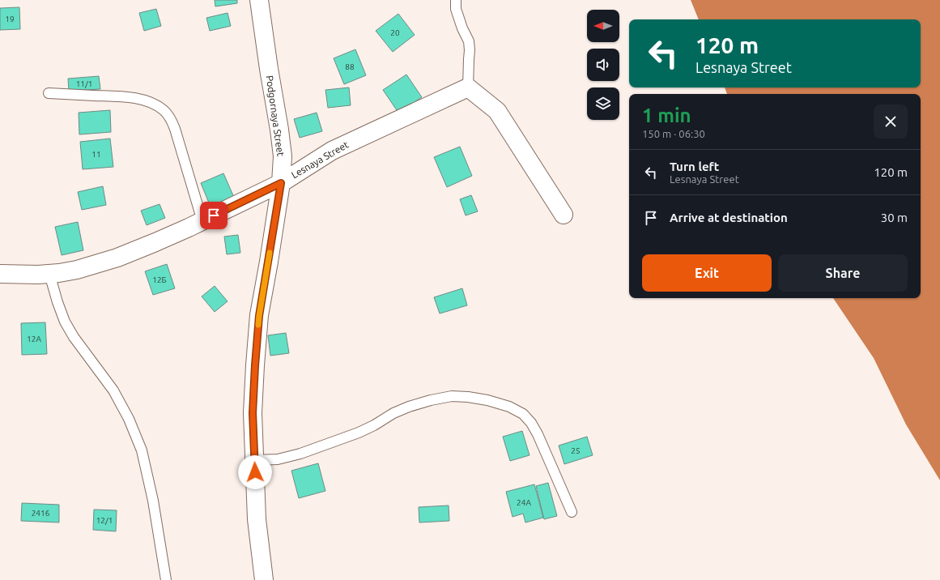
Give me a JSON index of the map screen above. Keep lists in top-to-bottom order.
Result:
{
  "streets": {
    "street": ["Podgornaya Street", "Lesnaya Street"]
  },
  "crossings": [
    ["Podgornaya Street", "Lesnaya Street"]
  ],
  "house_numbers": [
    "19",
    "20",
    "88",
    "11/1",
    "11",
    "12Б",
    "12А",
    "25",
    "24А",
    "2416",
    "12/1"
  ],
  "north": "left",
  "page": {
    "turn": ["120 m", "Lesnaya Street"],
    "heading": ["1 min", "150 m · 06:30"],
    "list": [
      {
        "name": "Turn left",
        "note": "Lesnaya Street",
        "value": "120 m"
      },
      {
        "name": "Arrive at destination",
        "value": "30 m"
      }
    ],
    "buttons": ["Exit", "Share"]
  }
}
